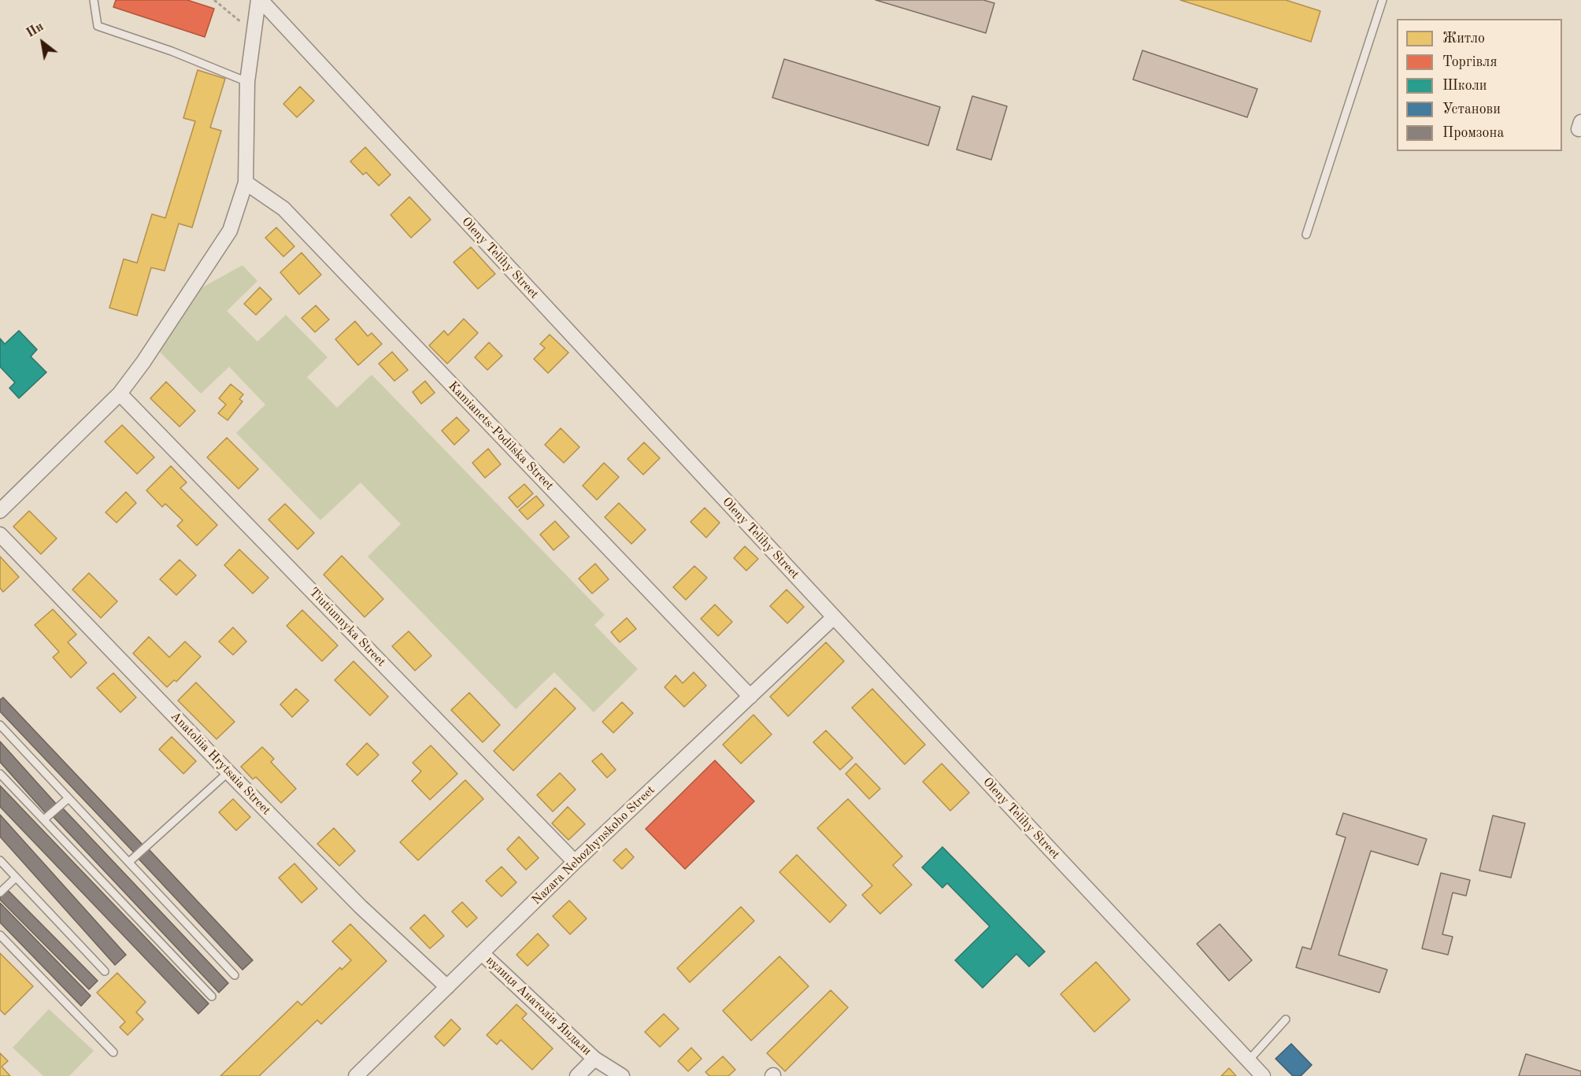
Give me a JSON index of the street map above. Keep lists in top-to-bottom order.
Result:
{
  "streets": {
    "street": [
      "Oleny Telihy Street",
      "Kamianets-Podilska Street",
      "Tiutiunnyka Street",
      "Anatoliia Hrytsaia Street",
      "Nazara Nebozhynskoho Street",
      "вулиця Анатолія Яндали"
    ]
  },
  "crossings": [
    ["Oleny Telihy Street", "Nazara Nebozhynskoho Street"],
    ["Kamianets-Podilska Street", "Nazara Nebozhynskoho Street"],
    ["Tiutiunnyka Street", "Nazara Nebozhynskoho Street"],
    ["Anatoliia Hrytsaia Street", "Nazara Nebozhynskoho Street"],
    ["Nazara Nebozhynskoho Street", "вулиця Анатолія Яндали"]
  ],
  "legend": [
    "Житло",
    "Торгівля",
    "Школи",
    "Установи",
    "Промзона"
  ],
  "north": "top left"
}
